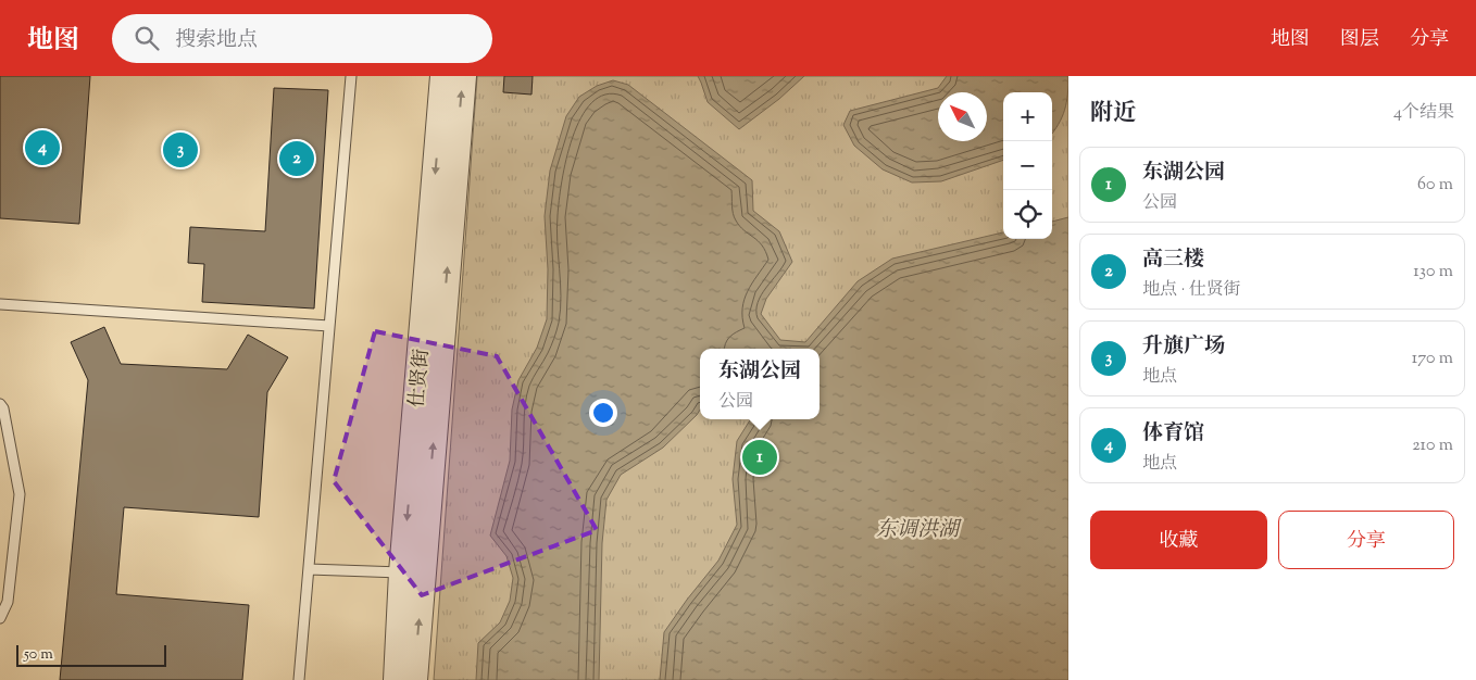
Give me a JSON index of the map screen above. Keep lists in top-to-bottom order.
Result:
{
  "streets": {
    "street": ["仕贤街"]
  },
  "water": ["东调洪湖"],
  "scale_bar": "50 m",
  "north": "top left",
  "page": {
    "header": "地图",
    "search": "搜索地点",
    "nav": ["地图", "图层", "分享"],
    "heading": ["附近", "4个结果"],
    "map_buttons": ["+", "−"],
    "pins": [
      "4",
      "3",
      "2",
      "1"
    ],
    "list": [
      {
        "mark": "1",
        "name": "东湖公园",
        "note": "公园",
        "value": "60 m"
      },
      {
        "mark": "2",
        "name": "高三楼",
        "note": "地点 · 仕贤街",
        "value": "130 m"
      },
      {
        "mark": "3",
        "name": "升旗广场",
        "note": "地点",
        "value": "170 m"
      },
      {
        "mark": "4",
        "name": "体育馆",
        "note": "地点",
        "value": "210 m"
      }
    ],
    "popup": ["东湖公园", "公园"],
    "buttons": ["收藏", "分享"],
    "scale": "50 m"
  }
}
